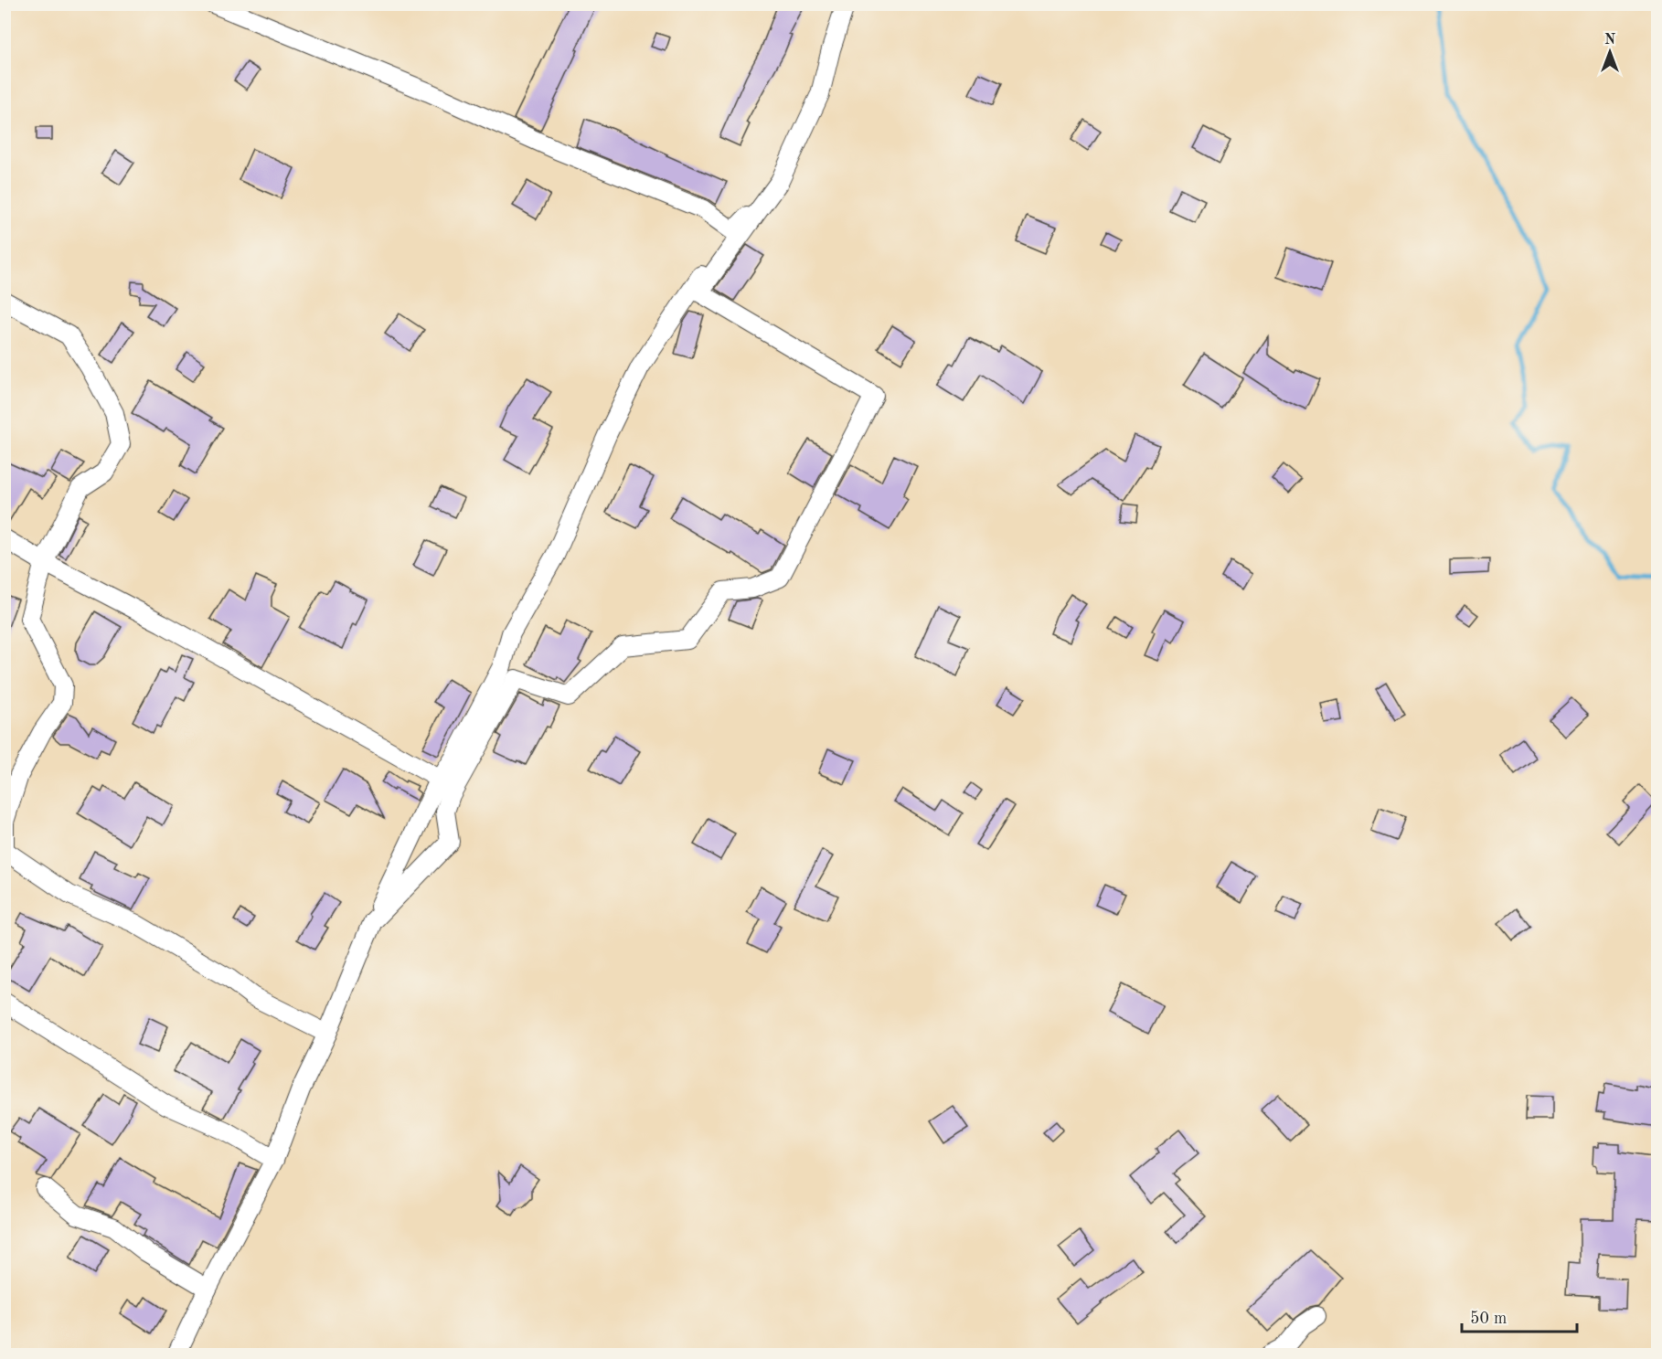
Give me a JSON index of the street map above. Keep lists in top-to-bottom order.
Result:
{
  "scale_bar": "50 m",
  "north": "top"
}
